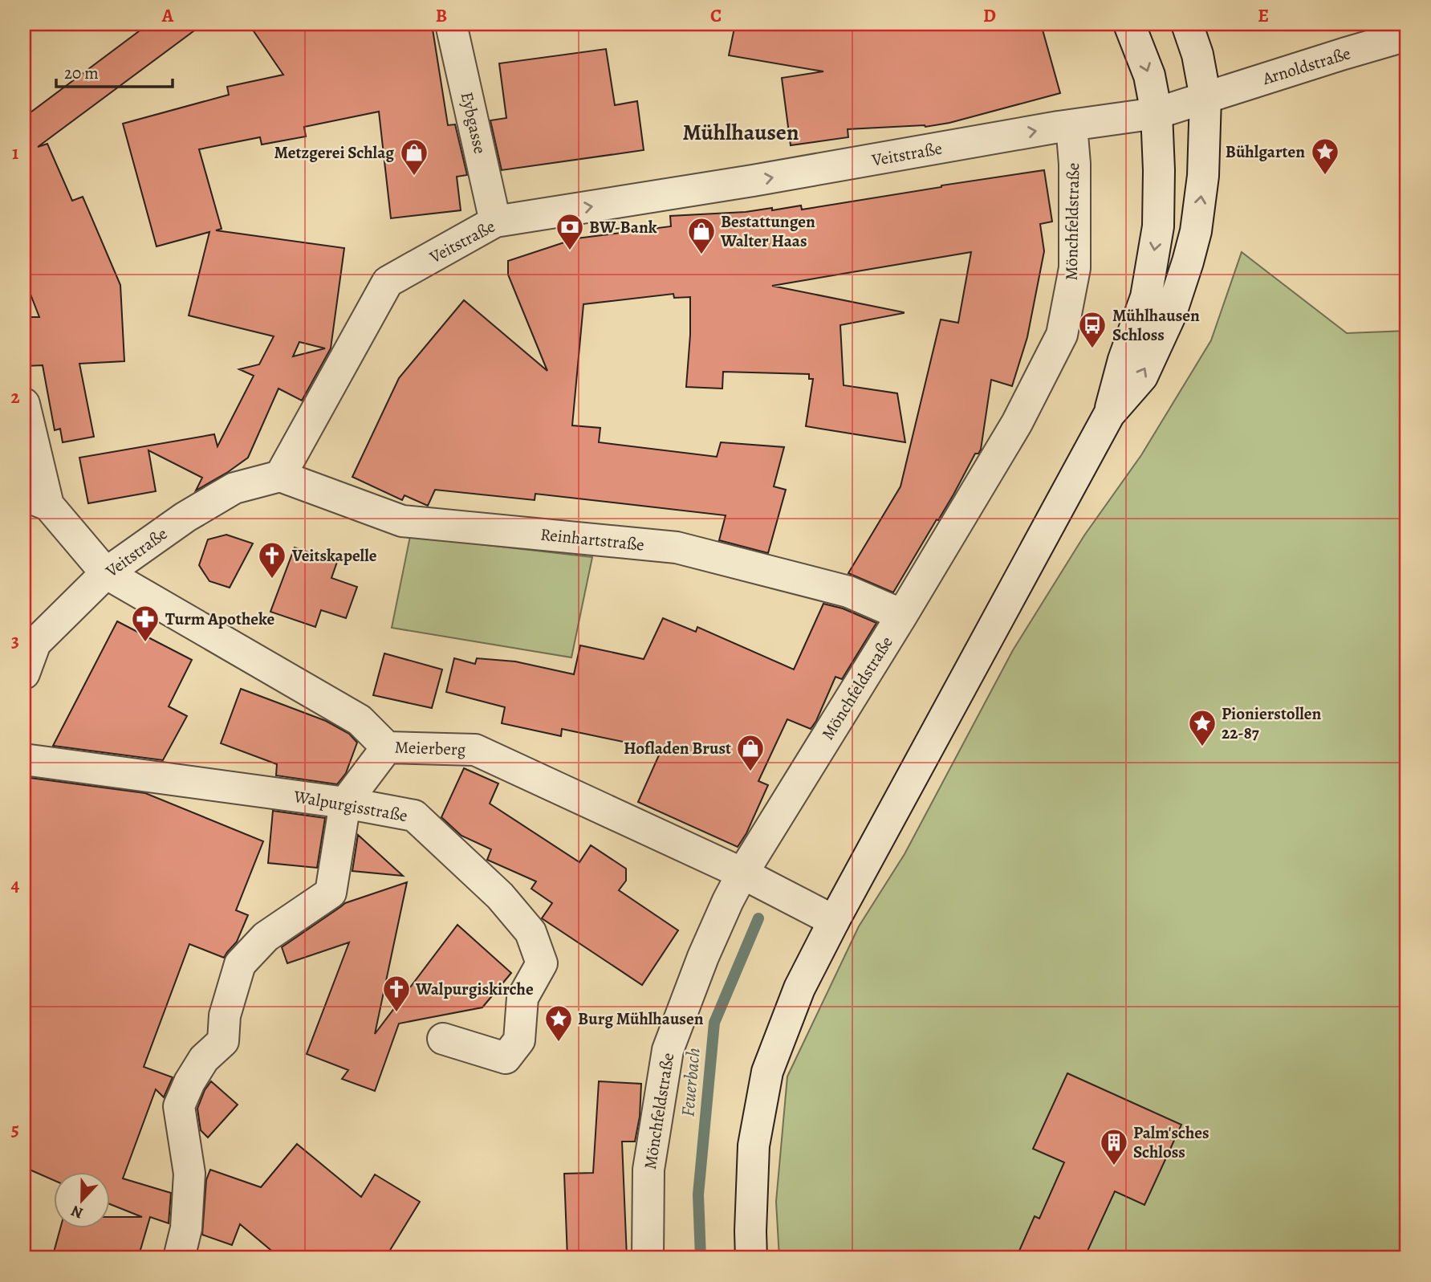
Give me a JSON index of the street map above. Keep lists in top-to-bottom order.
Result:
{
  "streets": {
    "street": [
      "Arnoldstraße",
      "Eybgasse",
      "Veitstraße",
      "Mönchfeldstraße",
      "Reinhartstraße",
      "Meierberg",
      "Walpurgisstraße"
    ]
  },
  "crossings": [
    ["Arnoldstraße", "Veitstraße"],
    ["Eybgasse", "Veitstraße"],
    ["Veitstraße", "Mönchfeldstraße"],
    ["Veitstraße", "Reinhartstraße"],
    ["Veitstraße", "Meierberg"],
    ["Mönchfeldstraße", "Reinhartstraße"],
    ["Mönchfeldstraße", "Meierberg"]
  ],
  "one_way": ["Veitstraße"],
  "districts": ["Mühlhausen"],
  "water": ["Feuerbach"],
  "places": {
    "place": ["Bühlgarten", "Pionierstollen 22-87", "Burg Mühlhausen"],
    "shop": ["Metzgerei Schlag", "Bestattungen Walter Haas", "Hofladen Brust"],
    "bank": ["BW-Bank"],
    "bus stop": ["Mühlhausen Schloss"],
    "church": ["Veitskapelle", "Walpurgiskirche"],
    "pharmacy": ["Turm Apotheke"],
    "building": ["Palm'sches Schloss"]
  },
  "scale_bar": "20 m",
  "north": "bottom",
  "grid": {
    "columns": [
      "A",
      "B",
      "C",
      "D",
      "E"
    ],
    "rows": [
      "1",
      "2",
      "3",
      "4",
      "5"
    ]
  }
}
